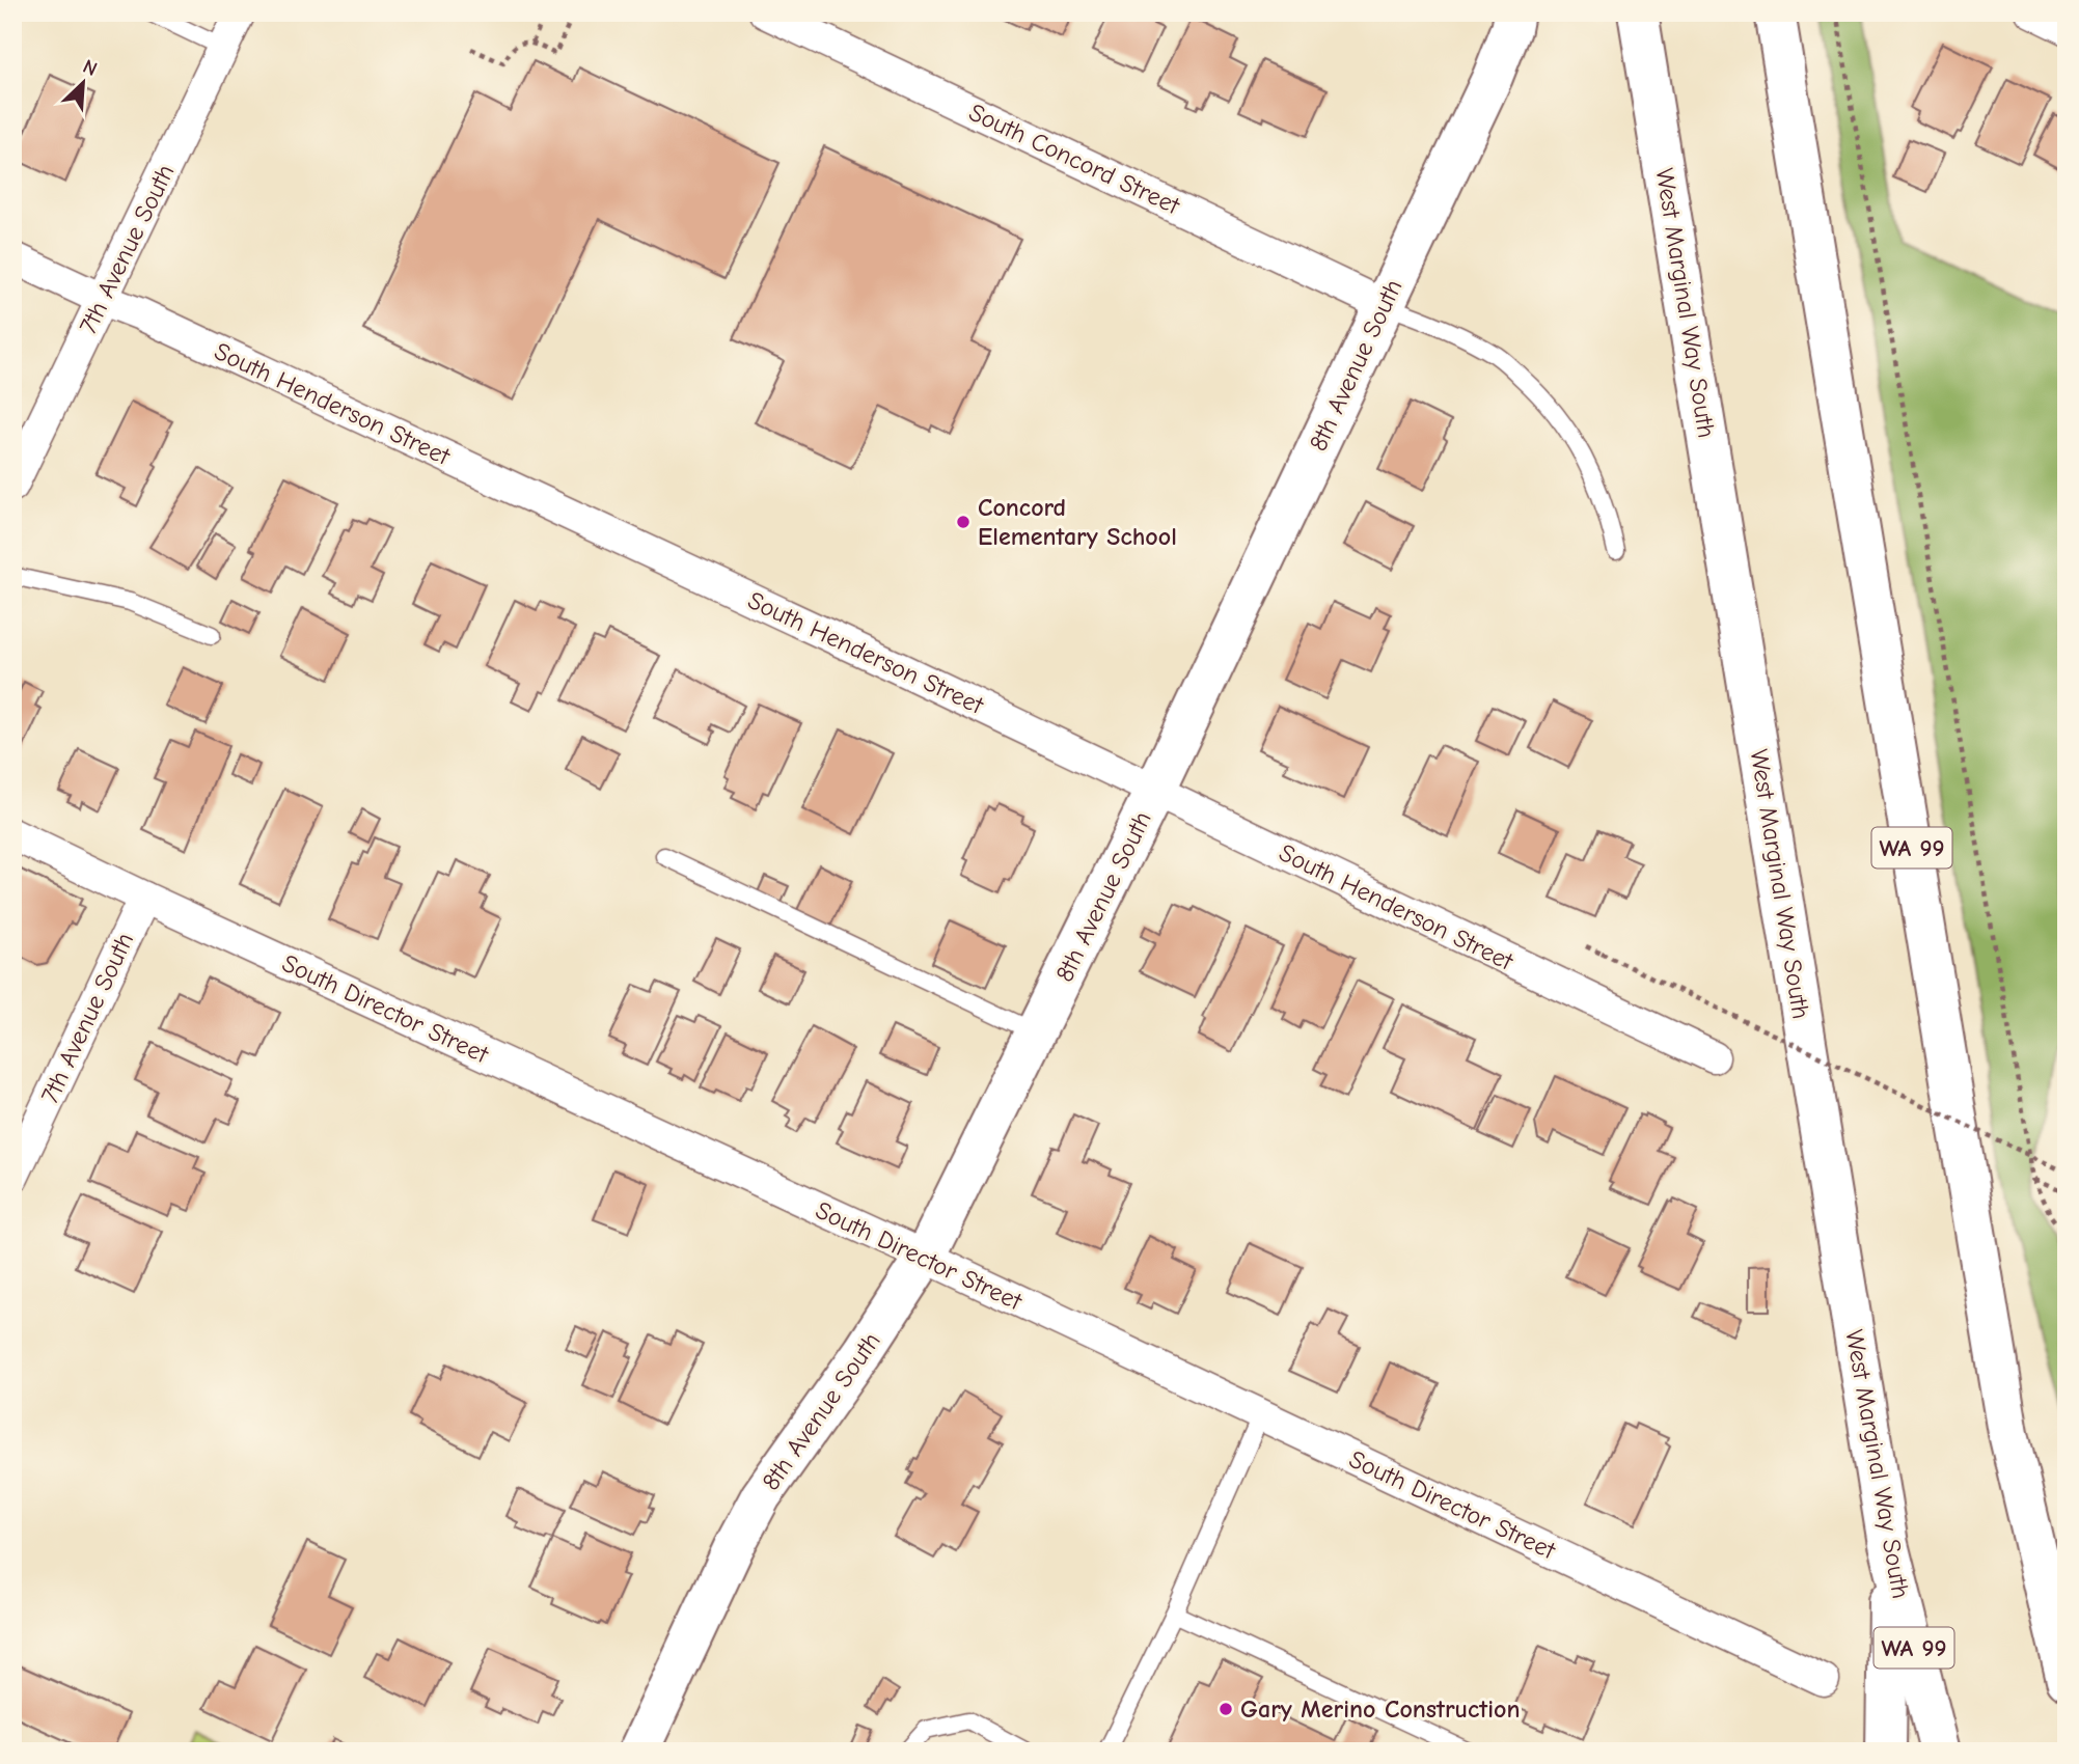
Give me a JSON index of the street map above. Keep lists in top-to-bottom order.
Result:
{
  "streets": {
    "main road": ["West Marginal Way South", "8th Avenue South", "WA 99"],
    "street": [
      "South Concord Street",
      "7th Avenue South",
      "South Henderson Street",
      "South Director Street"
    ]
  },
  "crossings": [
    ["South Concord Street", "8th Avenue South"],
    ["7th Avenue South", "South Henderson Street"],
    ["7th Avenue South", "South Director Street"],
    ["8th Avenue South", "South Henderson Street"],
    ["8th Avenue South", "South Director Street"]
  ],
  "places": ["Concord Elementary School", "Gary Merino Construction"],
  "north": "top right"
}
